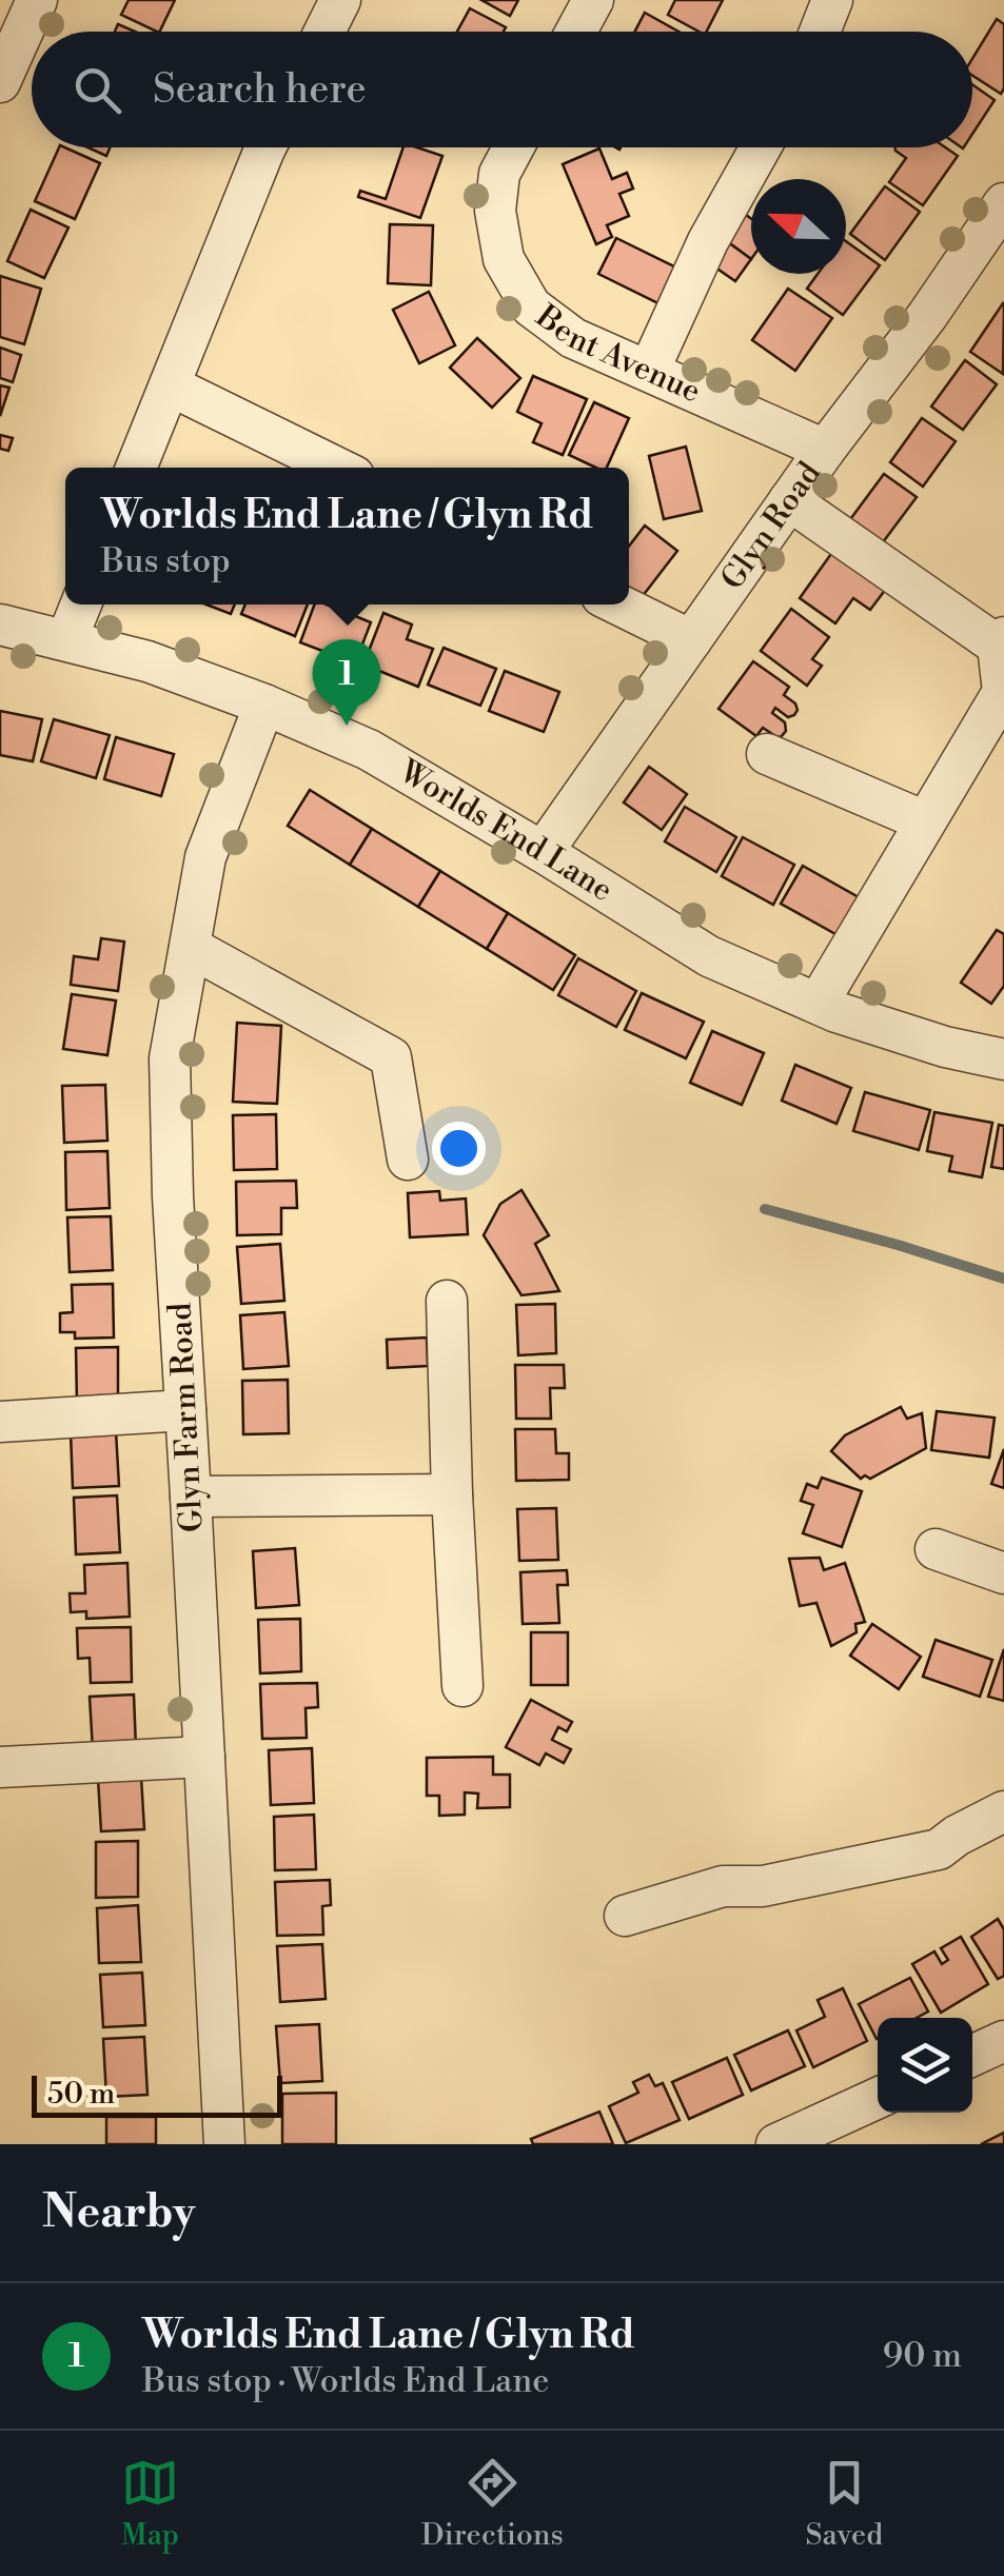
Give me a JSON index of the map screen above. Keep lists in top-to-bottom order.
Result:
{
  "streets": {
    "street": [
      "Bent Avenue",
      "Glyn Road",
      "Worlds End Lane",
      "Glyn Farm Road"
    ]
  },
  "crossings": [
    ["Bent Avenue", "Glyn Road"],
    ["Glyn Road", "Worlds End Lane"],
    ["Worlds End Lane", "Glyn Farm Road"]
  ],
  "scale_bar": "50 m",
  "north": "left",
  "page": {
    "search": "Search here",
    "popup": ["Worlds End Lane / Glyn Rd", "Bus stop"],
    "pins": "1",
    "scale": "50 m",
    "heading": "Nearby",
    "list": [
      {
        "mark": "1",
        "name": "Worlds End Lane / Glyn Rd",
        "note": "Bus stop · Worlds End Lane",
        "value": "90 m"
      }
    ],
    "nav": ["Map", "Directions", "Saved"]
  }
}
